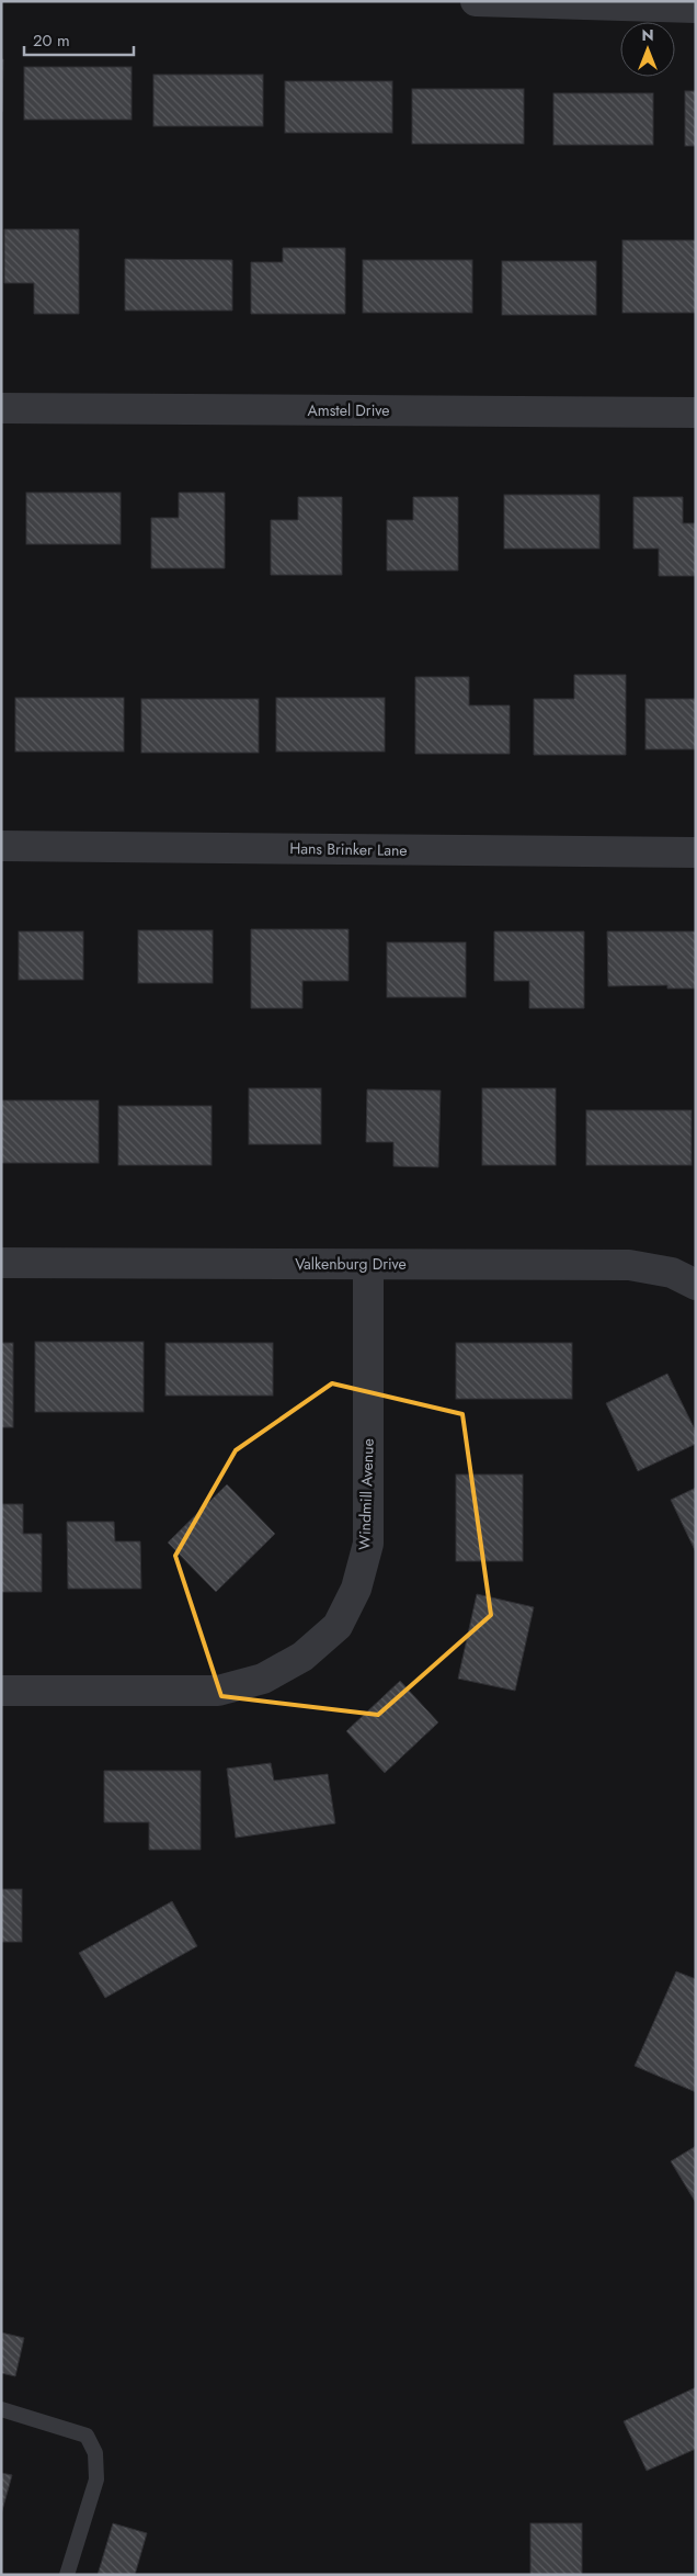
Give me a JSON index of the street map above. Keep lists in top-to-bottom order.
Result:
{
  "streets": {
    "street": [
      "Amstel Drive",
      "Hans Brinker Lane",
      "Valkenburg Drive",
      "Windmill Avenue"
    ]
  },
  "crossings": [
    ["Valkenburg Drive", "Windmill Avenue"]
  ],
  "scale_bar": "20 m",
  "north": "top"
}
